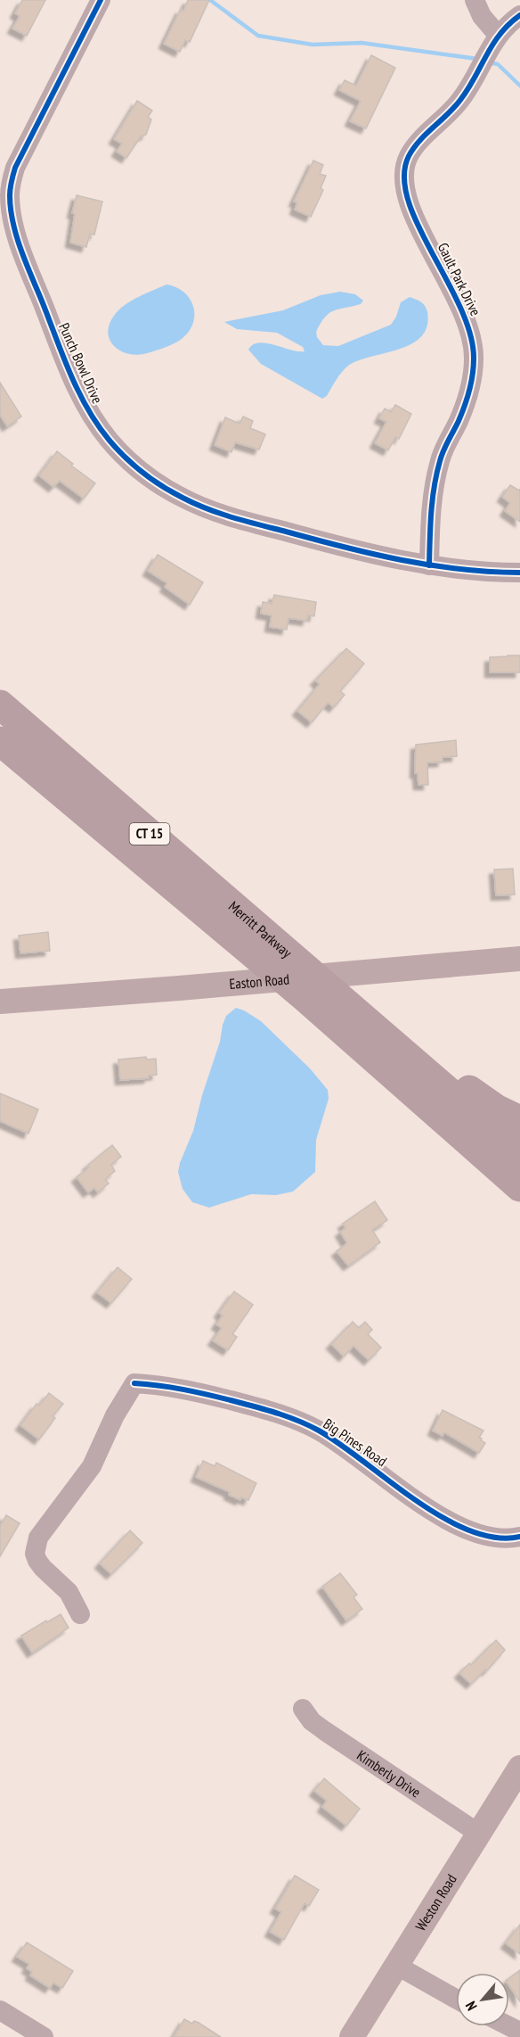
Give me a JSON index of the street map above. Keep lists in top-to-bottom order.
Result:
{
  "streets": {
    "highway": ["CT 15", "Merritt Parkway"],
    "main road": ["Easton Road", "Weston Road"],
    "street": [
      "Gault Park Drive",
      "Punch Bowl Drive",
      "Big Pines Road",
      "Kimberly Drive"
    ]
  },
  "crossings": [
    ["Gault Park Drive", "Punch Bowl Drive"],
    ["Kimberly Drive", "Weston Road"]
  ],
  "north": "bottom left"
}
